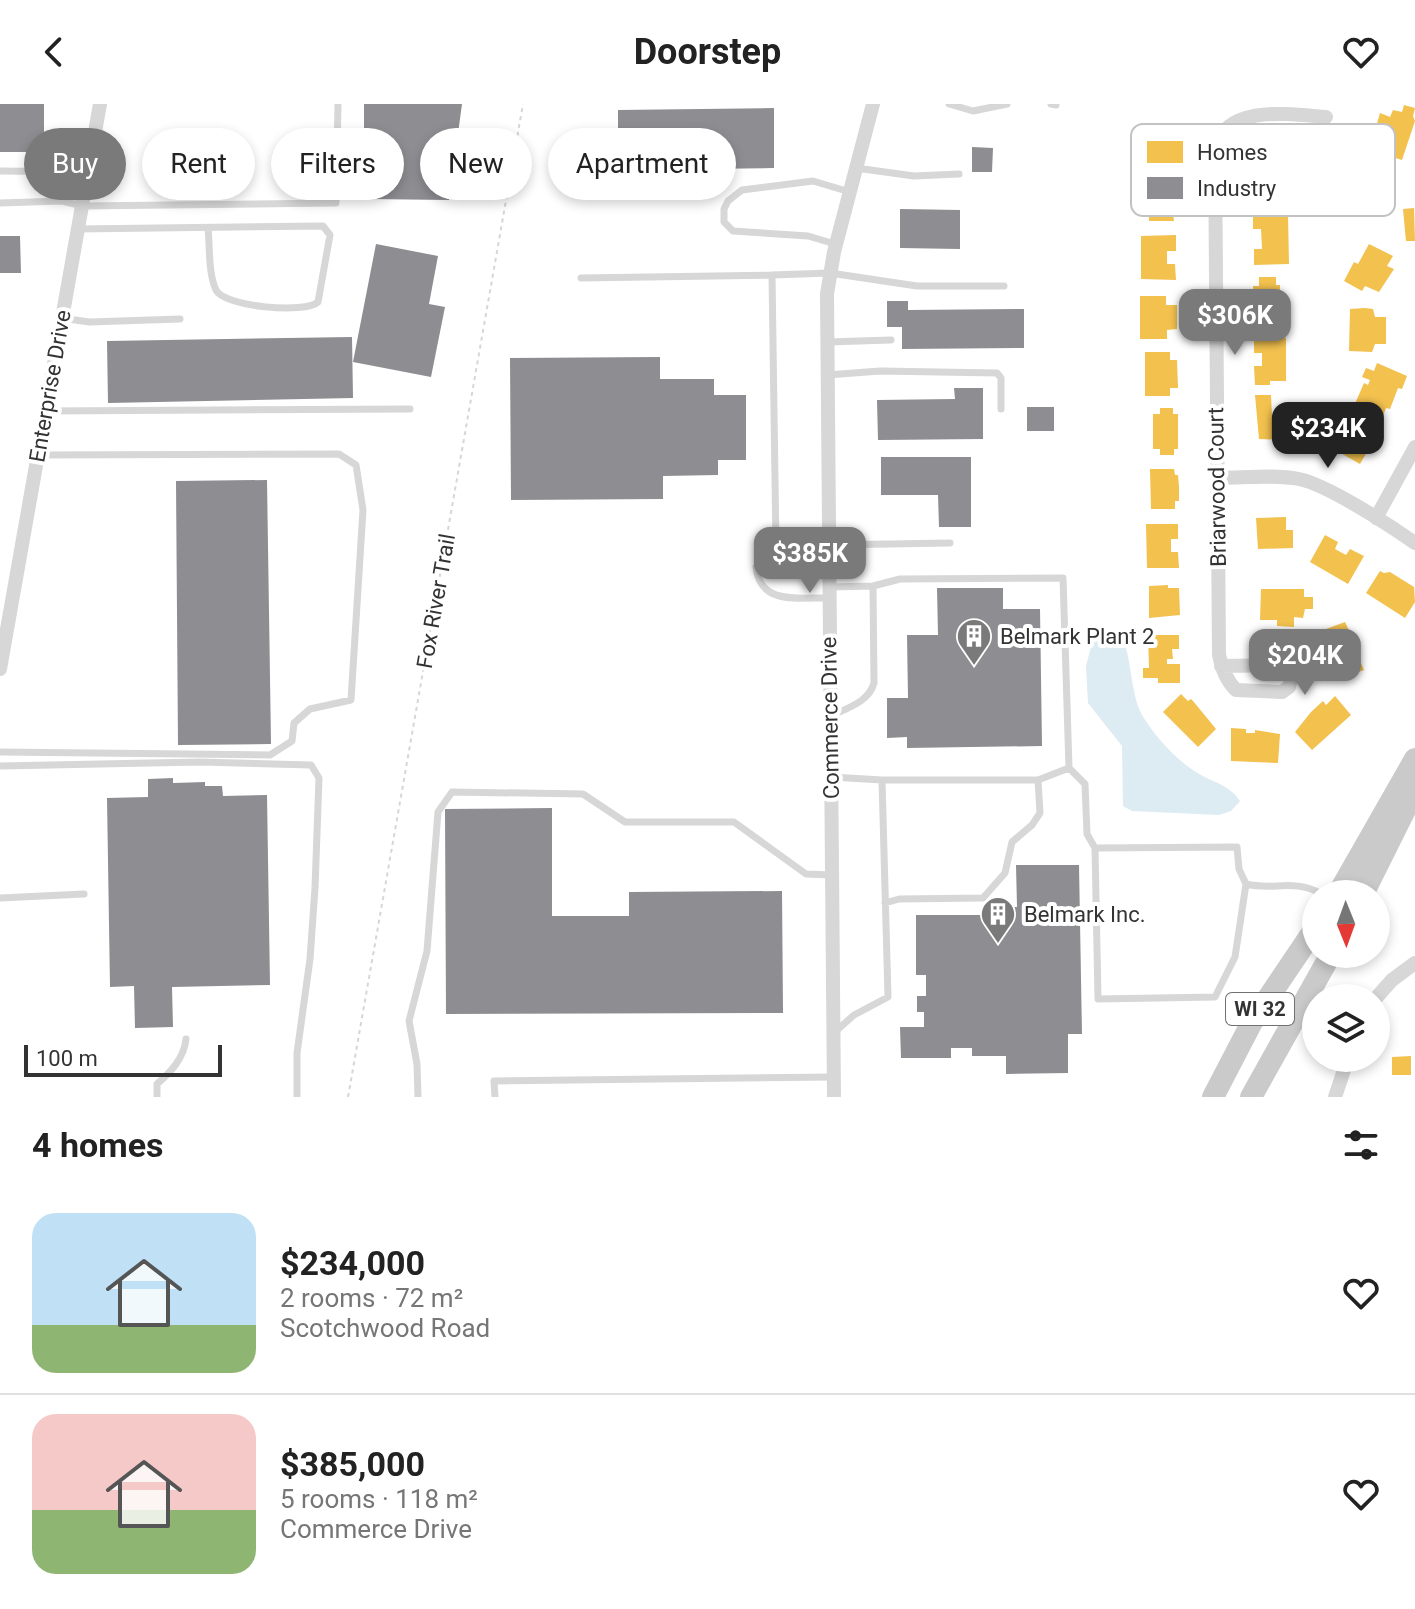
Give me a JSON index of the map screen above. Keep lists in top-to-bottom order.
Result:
{
  "streets": {
    "main road": ["WI 32"],
    "street": ["Enterprise Drive", "Briarwood Court", "Commerce Drive"],
    "path": ["Fox River Trail"]
  },
  "places": {
    "building": ["Belmark Plant 2", "Belmark Inc."]
  },
  "legend": ["Homes", "Industry"],
  "scale_bar": "100 m",
  "north": "bottom",
  "page": {
    "header": "Doorstep",
    "chip": [
      "Buy",
      "Rent",
      "Filters",
      "New",
      "Apartment"
    ],
    "price": [
      "$306K",
      "$234K",
      "$385K",
      "$204K"
    ],
    "scale": "100 m",
    "heading": "4 homes",
    "list": [
      {
        "name": "$234,000",
        "note": "2 rooms · 72 m² · Scotchwood Road"
      },
      {
        "name": "$385,000",
        "note": "5 rooms · 118 m² · Commerce Drive"
      }
    ]
  }
}
